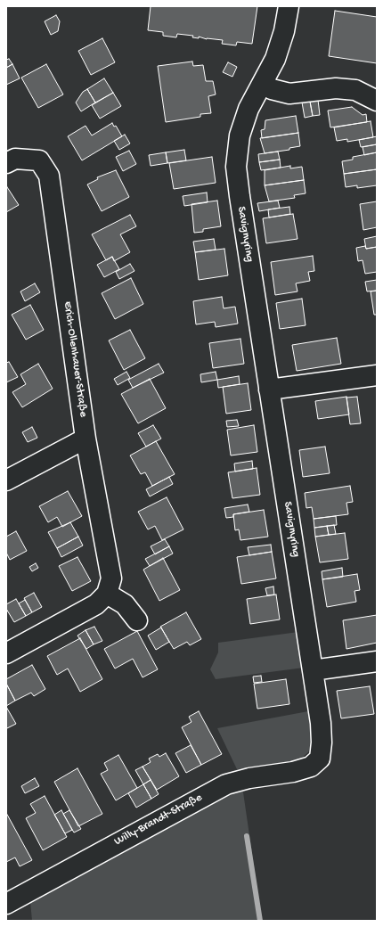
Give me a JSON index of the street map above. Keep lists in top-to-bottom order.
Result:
{
  "streets": {
    "street": ["Savignyring", "Erich-Ollenhauer-Straße", "Willy-Brandt-Straße"]
  },
  "crossings": [
    ["Savignyring", "Willy-Brandt-Straße"]
  ]
}
